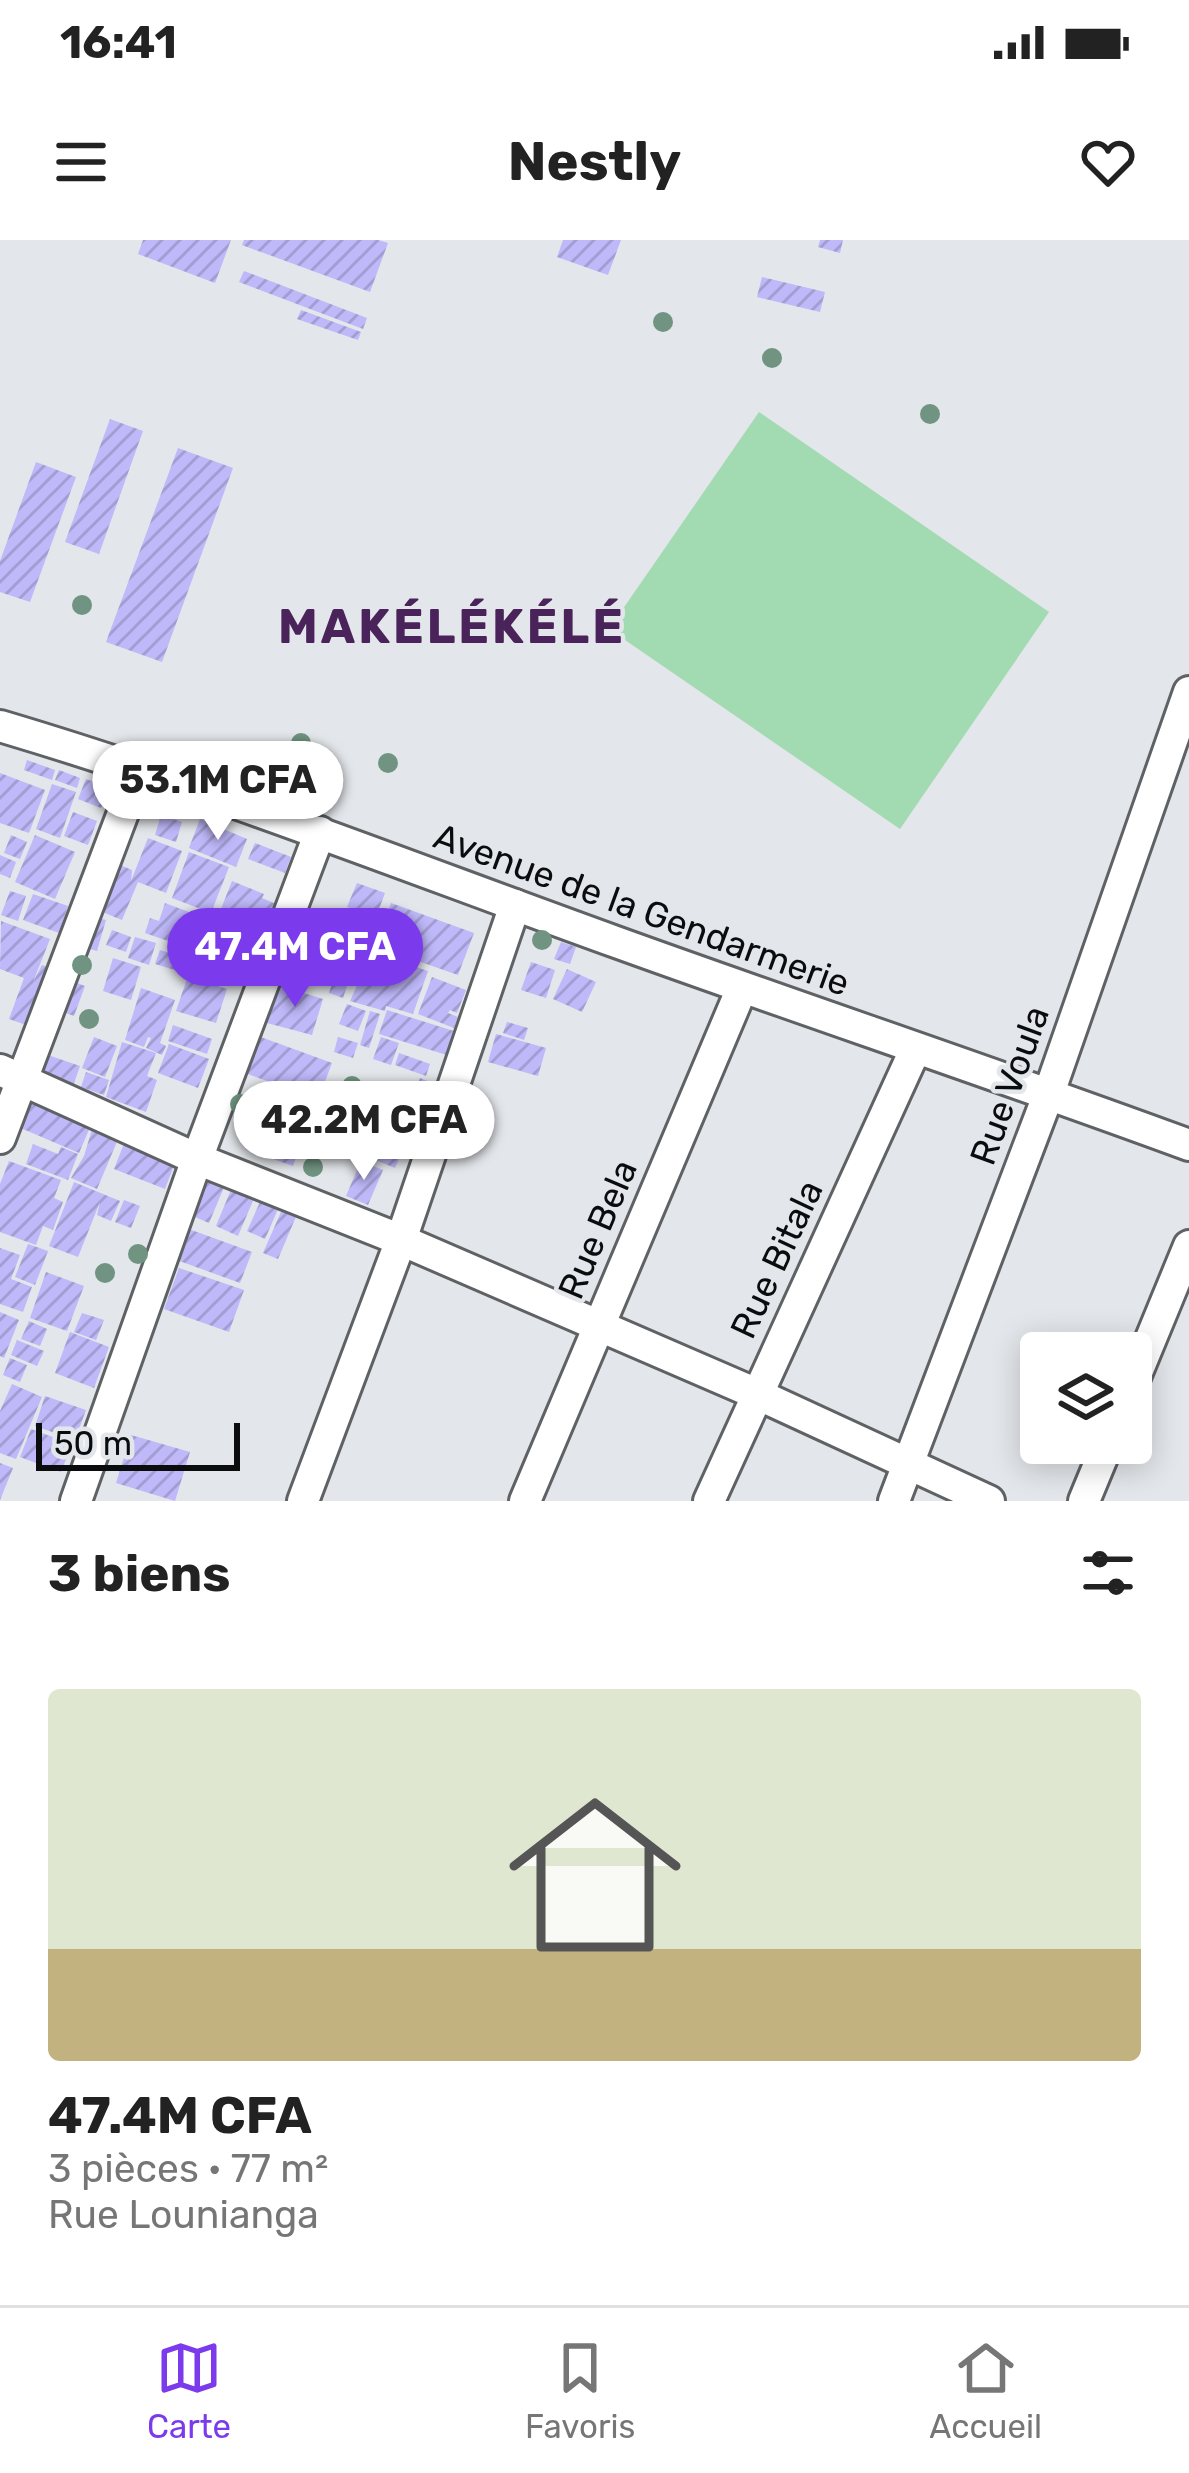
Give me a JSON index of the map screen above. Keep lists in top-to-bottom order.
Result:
{
  "streets": {
    "street": [
      "Avenue de la Gendarmerie",
      "Rue Voula",
      "Rue Bela",
      "Rue Bitala"
    ]
  },
  "crossings": [
    ["Avenue de la Gendarmerie", "Rue Voula"],
    ["Avenue de la Gendarmerie", "Rue Bela"],
    ["Avenue de la Gendarmerie", "Rue Bitala"]
  ],
  "districts": ["MAKÉLÉKÉLÉ"],
  "scale_bar": "50 m",
  "page": {
    "status": "16:41",
    "header": "Nestly",
    "price": ["53.1M CFA", "47.4M CFA", "42.2M CFA"],
    "scale": "50 m",
    "heading": "3 biens",
    "list": [
      {
        "name": "47.4M CFA",
        "note": "3 pièces · 77 m² · Rue Lounianga"
      }
    ],
    "tabs": ["Carte", "Favoris", "Accueil"]
  }
}
